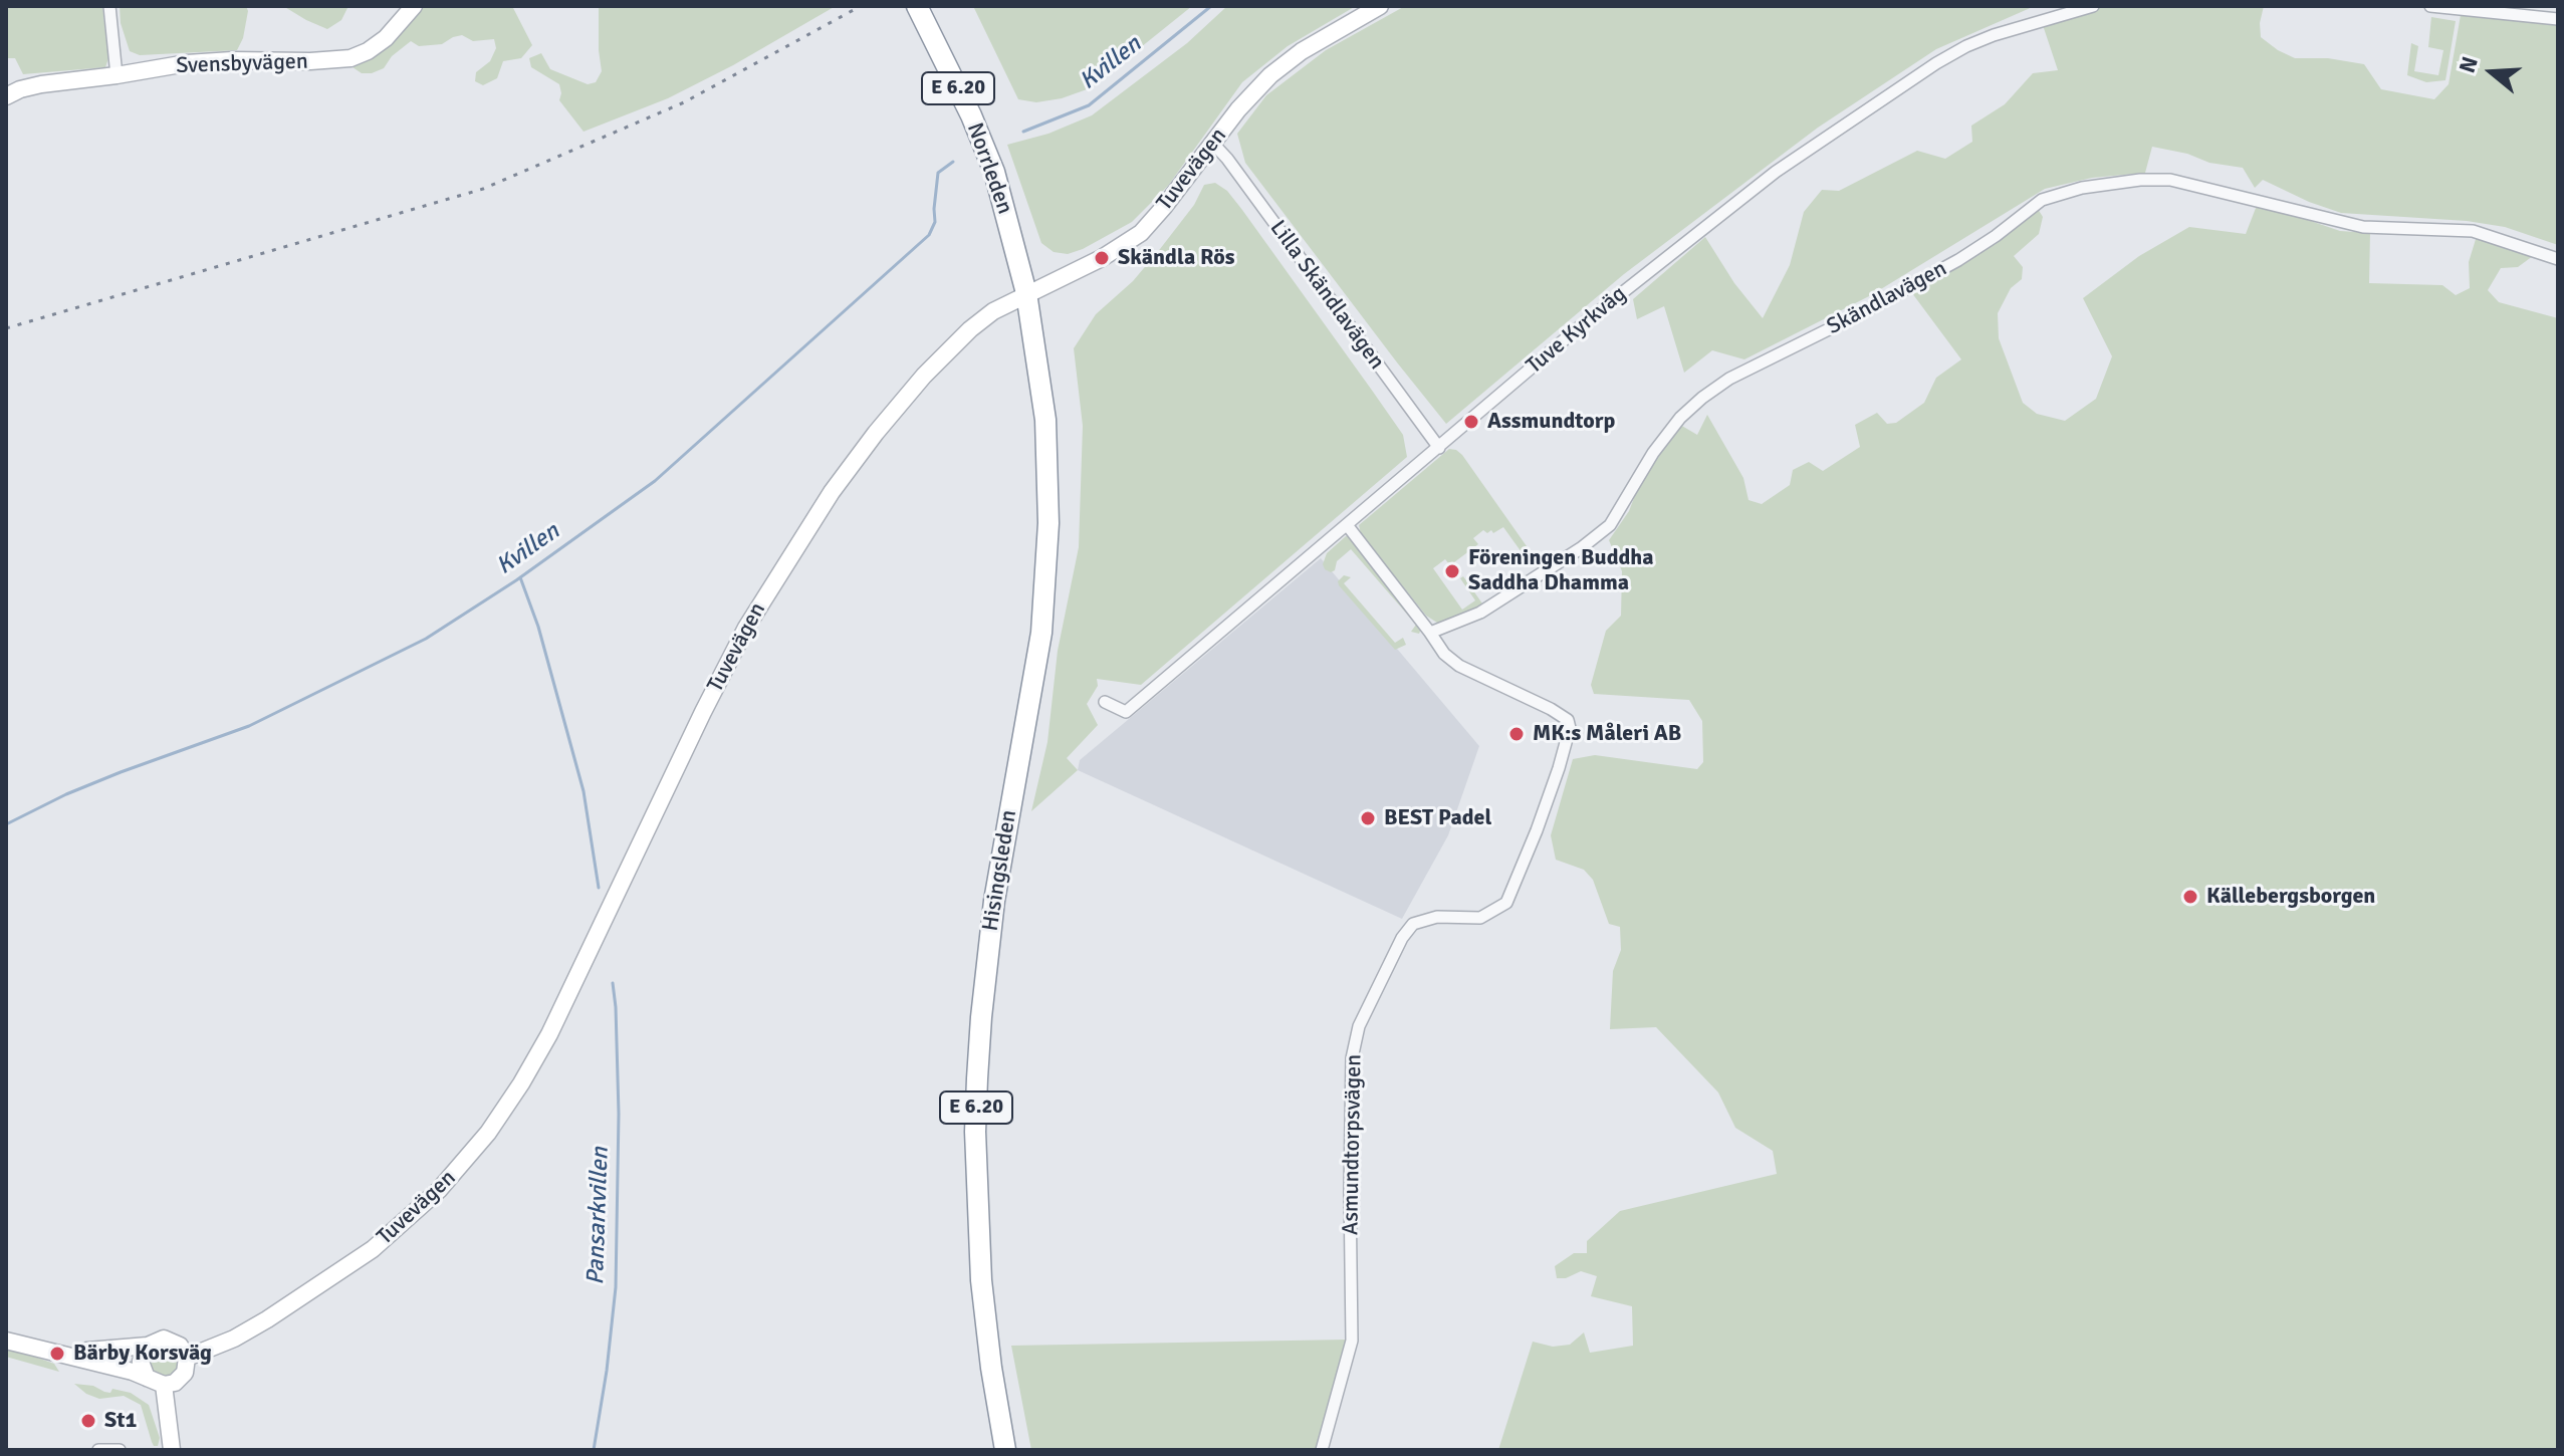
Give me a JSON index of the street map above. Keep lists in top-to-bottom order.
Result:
{
  "streets": {
    "highway": ["E 6.20", "Norrleden", "Hisingsleden"],
    "main road": ["Svensbyvägen", "Tuvevägen"],
    "street": [
      "Lilla Skändlavägen",
      "Skändlavägen",
      "Tuve Kyrkväg",
      "Asmundtorpsvägen"
    ]
  },
  "crossings": [
    ["Norrleden", "Tuvevägen"],
    ["Norrleden", "Hisingsleden"],
    ["Tuvevägen", "Lilla Skändlavägen"],
    ["Tuvevägen", "Hisingsleden"],
    ["Lilla Skändlavägen", "Tuve Kyrkväg"],
    ["Skändlavägen", "Asmundtorpsvägen"]
  ],
  "water": ["Kvillen", "Pansarkvillen"],
  "places": [
    "Skändla Rös",
    "Assmundtorp",
    "Föreningen Buddha Saddha Dhamma",
    "MK:s Måleri AB",
    "BEST Padel",
    "Källebergsborgen",
    "Bärby Korsväg",
    "St1"
  ],
  "north": "left"
}
